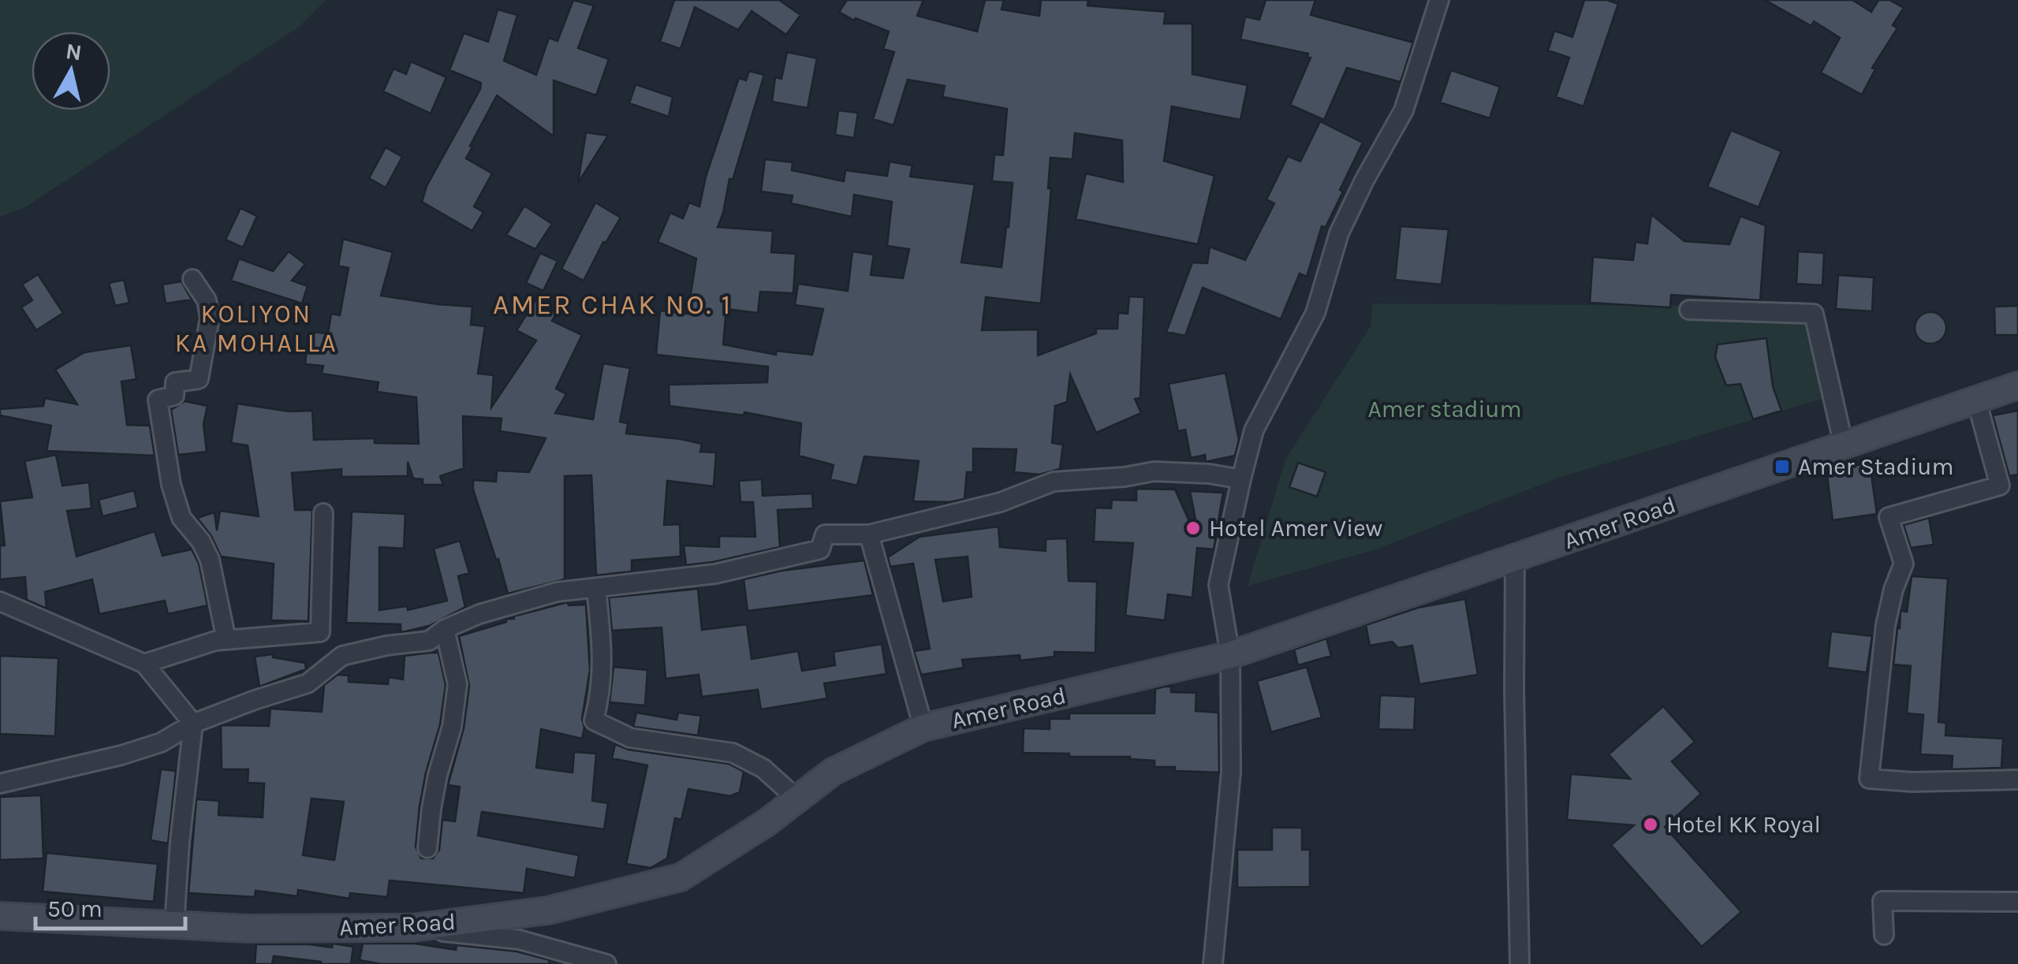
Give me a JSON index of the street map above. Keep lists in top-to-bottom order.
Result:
{
  "streets": {
    "main road": ["Amer Road"]
  },
  "districts": ["AMER CHAK NO. 1", "KOLIYON KA MOHALLA"],
  "parks": ["Amer stadium"],
  "places": {
    "transit": ["Amer Stadium"],
    "other": ["Hotel Amer View", "Hotel KK Royal"]
  },
  "scale_bar": "50 m",
  "north": "top"
}
